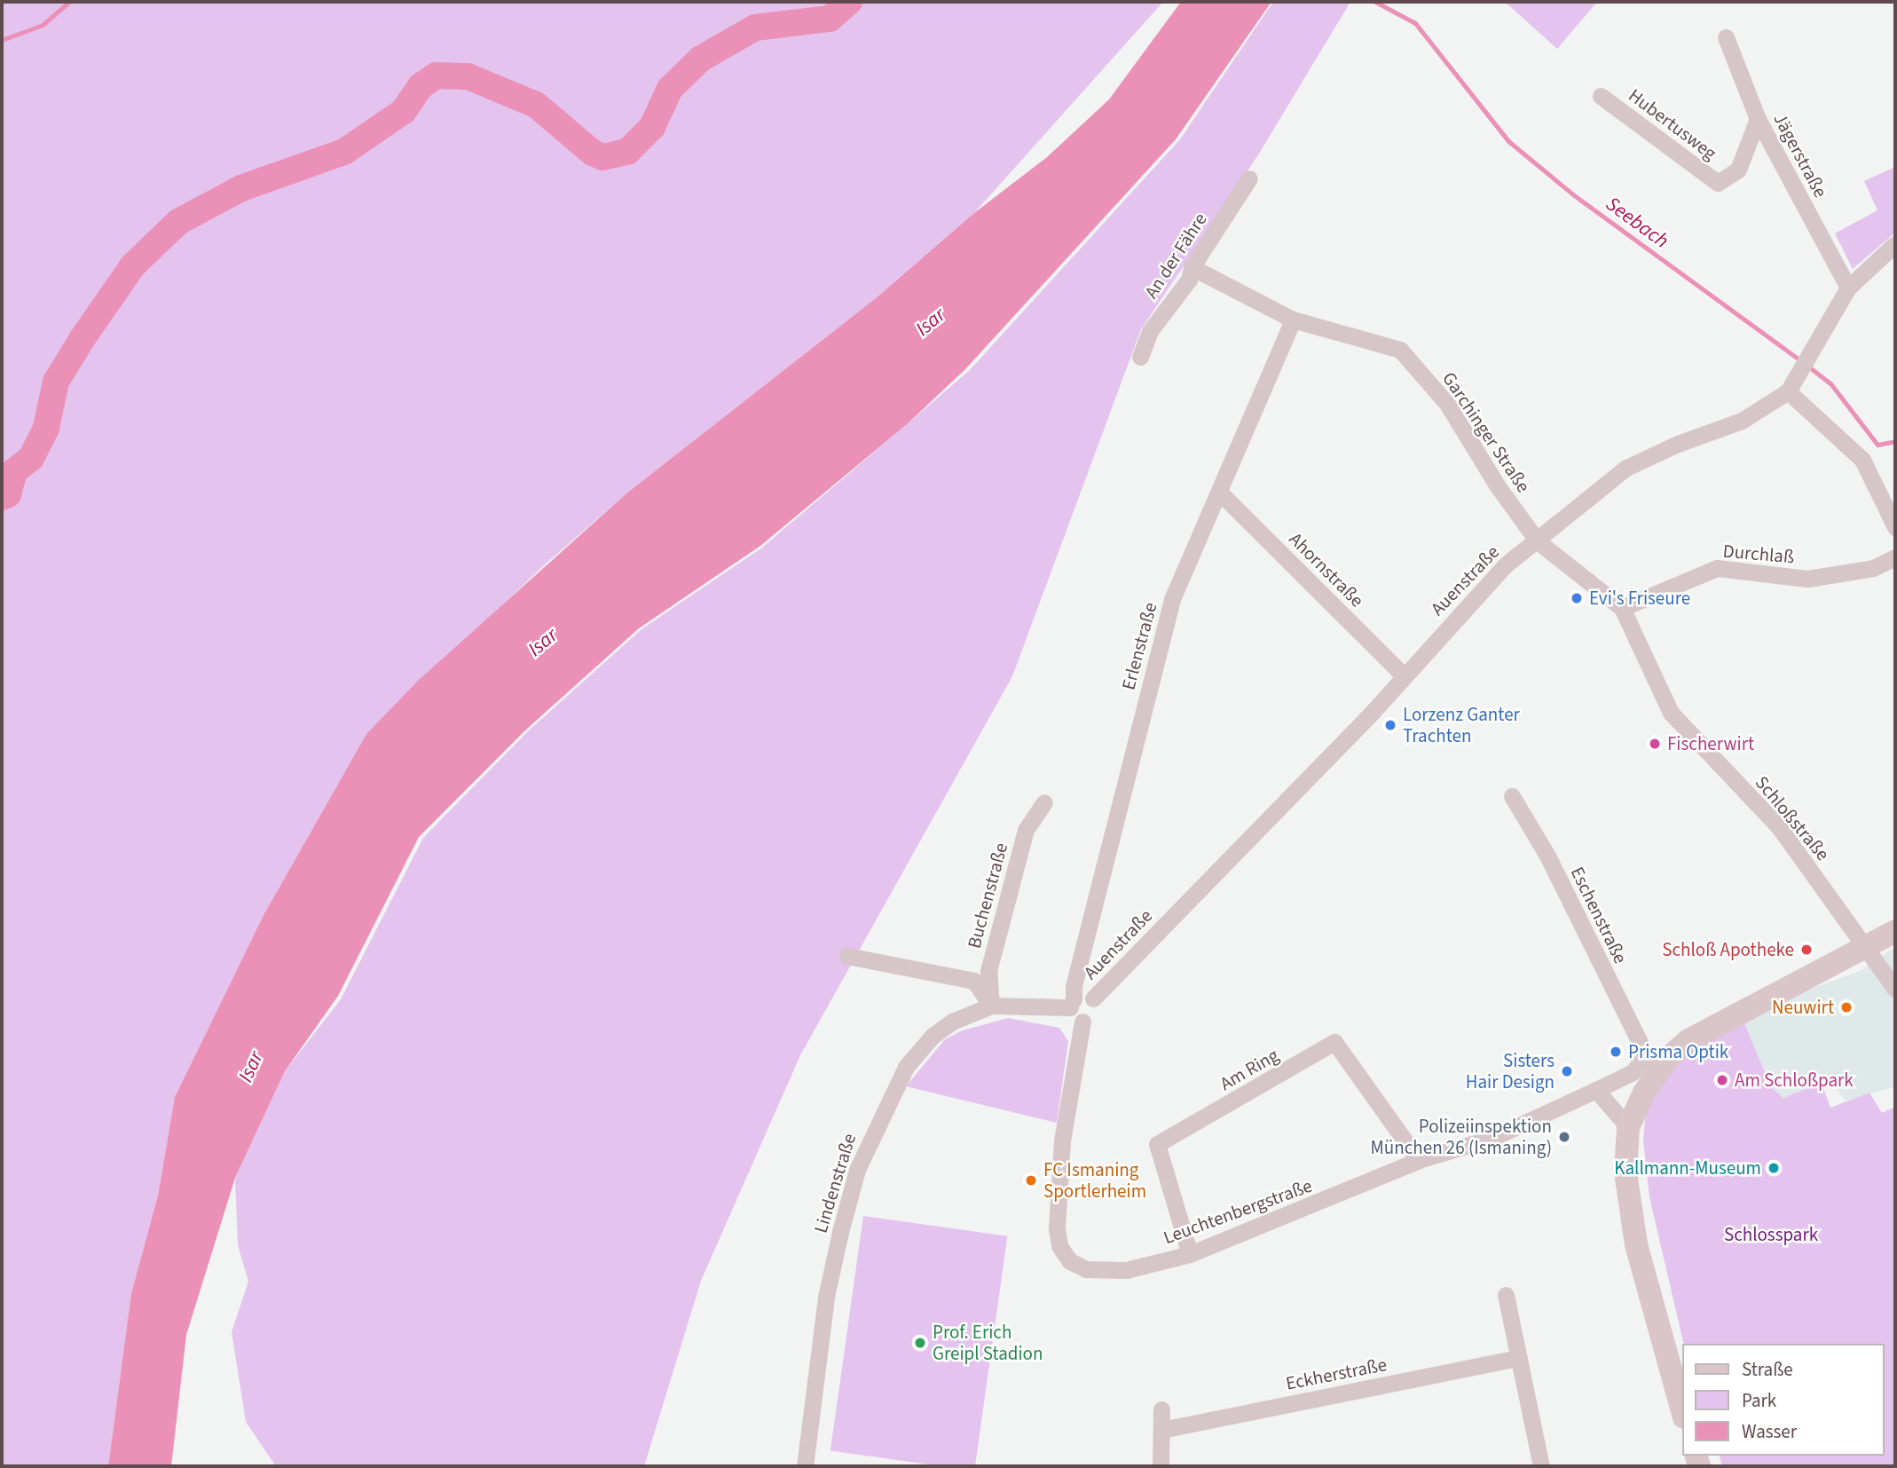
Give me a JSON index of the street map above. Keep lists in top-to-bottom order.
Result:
{
  "streets": {
    "street": [
      "Hubertusweg",
      "Jägerstraße",
      "An der Fähre",
      "Garchinger Straße",
      "Durchlaß",
      "Ahornstraße",
      "Auenstraße",
      "Erlenstraße",
      "Schloßstraße",
      "Buchenstraße",
      "Eschenstraße",
      "Am Ring",
      "Lindenstraße",
      "Leuchtenbergstraße",
      "Eckherstraße"
    ]
  },
  "crossings": [
    ["Hubertusweg", "Jägerstraße"],
    ["An der Fähre", "Garchinger Straße"],
    ["Garchinger Straße", "Auenstraße"],
    ["Garchinger Straße", "Erlenstraße"],
    ["Garchinger Straße", "Schloßstraße"],
    ["Durchlaß", "Schloßstraße"],
    ["Ahornstraße", "Auenstraße"],
    ["Ahornstraße", "Erlenstraße"],
    ["Auenstraße", "Erlenstraße"],
    ["Auenstraße", "Schloßstraße"],
    ["Auenstraße", "Lindenstraße"],
    ["Auenstraße", "Leuchtenbergstraße"],
    ["Erlenstraße", "Lindenstraße"],
    ["Erlenstraße", "Leuchtenbergstraße"],
    ["Buchenstraße", "Lindenstraße"],
    ["Am Ring", "Leuchtenbergstraße"],
    ["Lindenstraße", "Leuchtenbergstraße"]
  ],
  "water": ["Seebach", "Isar"],
  "parks": ["Schlosspark"],
  "places": [
    "Evi's Friseure",
    "Lorzenz Ganter Trachten",
    "Fischerwirt",
    "Schloß Apotheke",
    "Neuwirt",
    "Prisma Optik",
    "Sisters Hair Design",
    "Am Schloßpark",
    "Polizeiinspektion München 26 (Ismaning)",
    "Kallmann-Museum",
    "FC Ismaning Sportlerheim",
    "Prof. Erich Greipl Stadion"
  ],
  "legend": ["Straße", "Park", "Wasser"]
}
